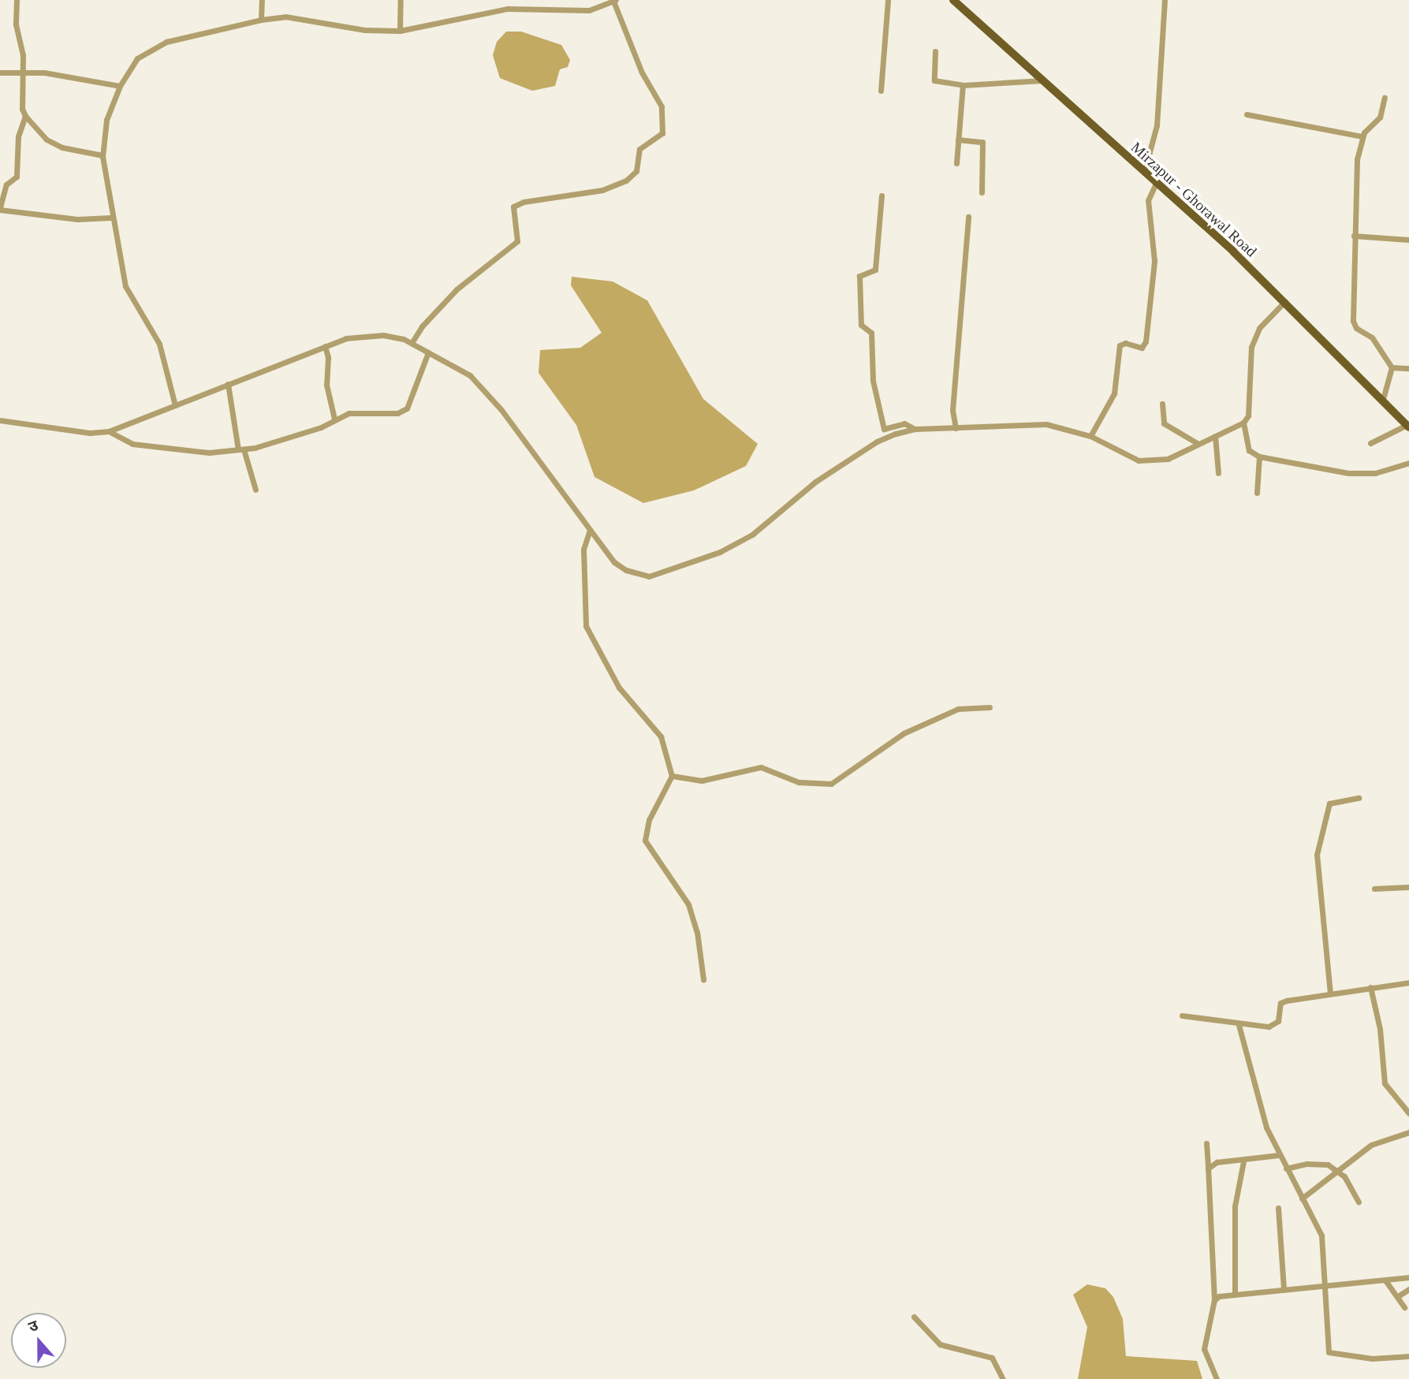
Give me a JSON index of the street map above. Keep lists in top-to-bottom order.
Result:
{
  "streets": {
    "main road": ["Mirzapur - Ghorawal Road"]
  },
  "north": "top"
}
